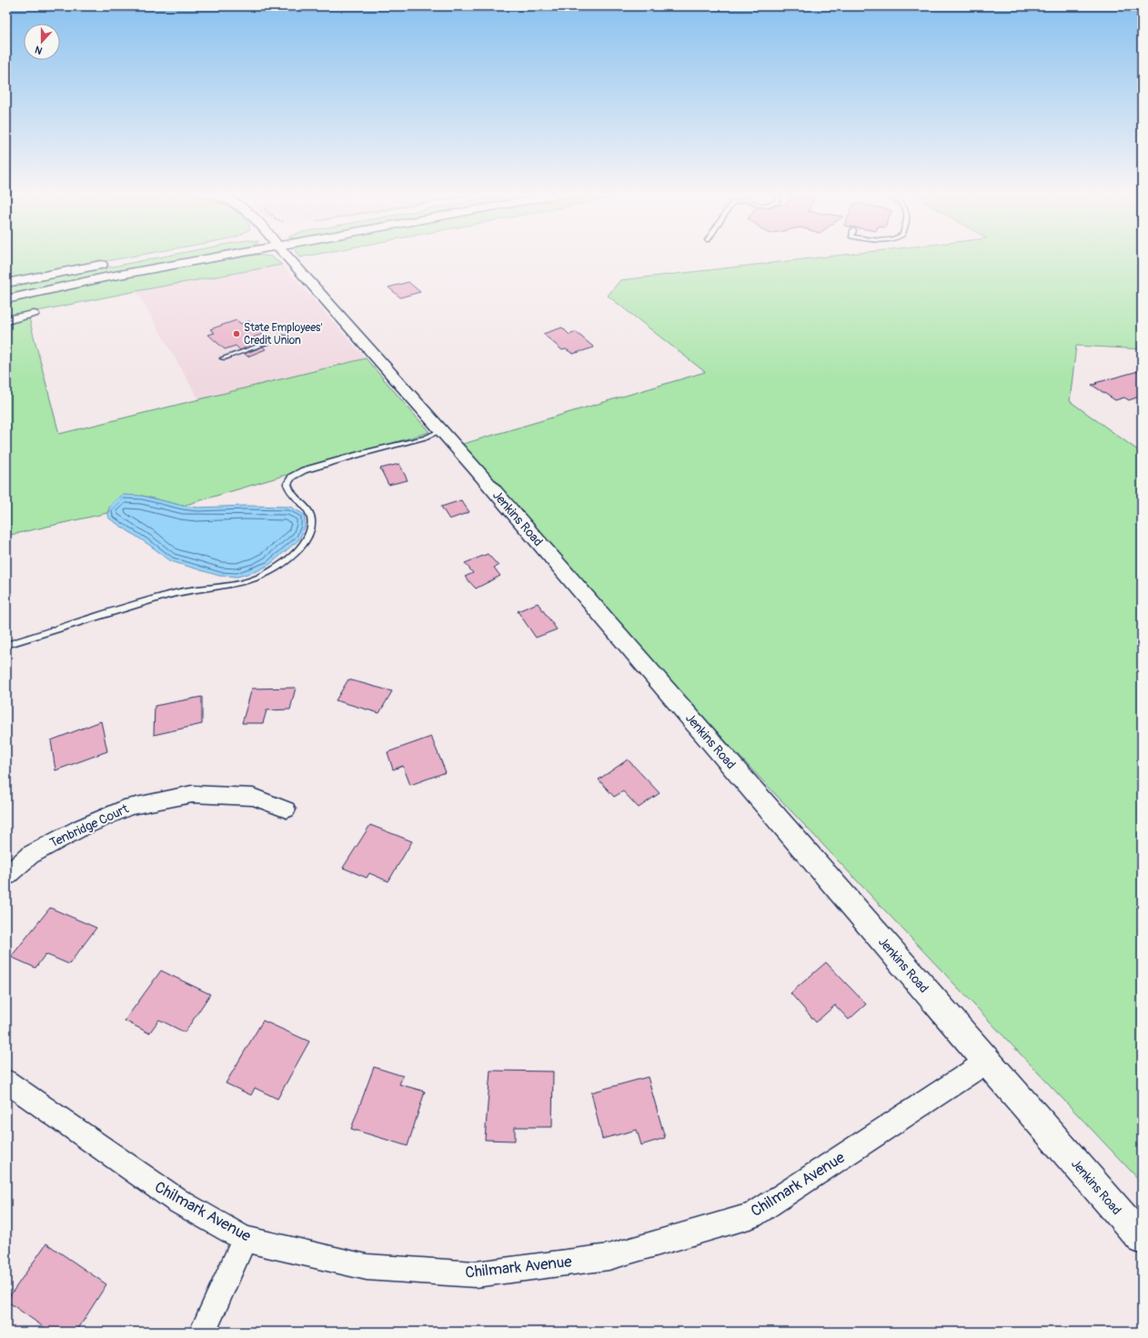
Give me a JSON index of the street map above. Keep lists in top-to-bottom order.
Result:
{
  "streets": {
    "main road": ["Jenkins Road"],
    "street": ["Tenbridge Court", "Chilmark Avenue"]
  },
  "crossings": [
    ["Jenkins Road", "Chilmark Avenue"]
  ],
  "places": ["State Employees' Credit Union"],
  "north": "bottom"
}
